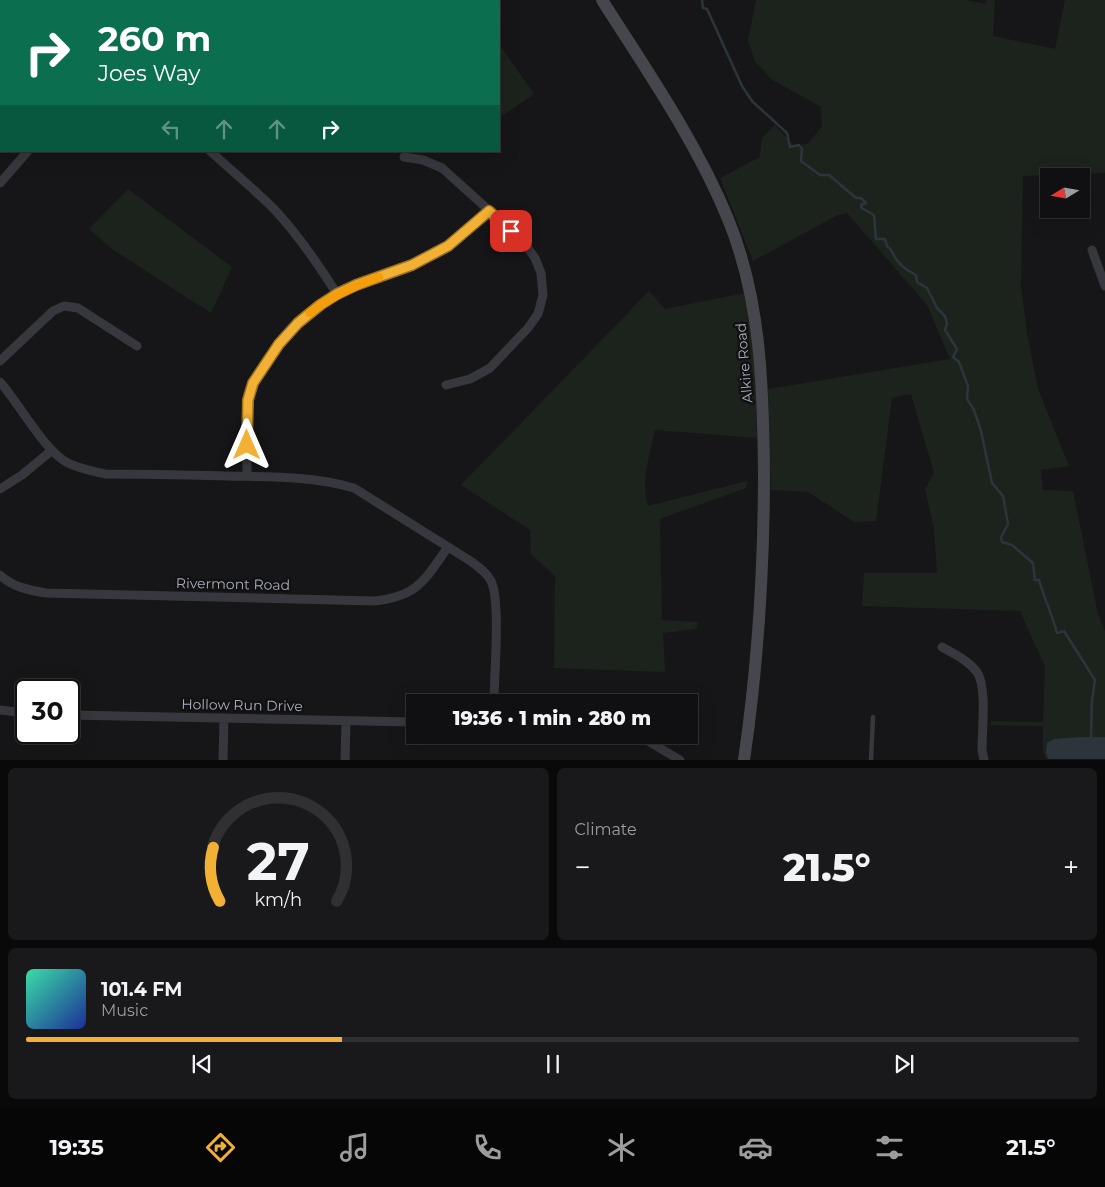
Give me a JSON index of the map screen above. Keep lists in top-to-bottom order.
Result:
{
  "streets": {
    "main road": ["Alkire Road"],
    "street": ["Rivermont Road", "Hollow Run Drive"]
  },
  "north": "left",
  "page": {
    "turn": ["260 m", "Joes Way"],
    "limit": "30",
    "trip": "19:36 · 1 min · 280 m",
    "tile": "Climate",
    "heat": ["−", "21.5°", "+"],
    "song": ["101.4 FM", "Music"],
    "tabs": ["19:35", "21.5°"],
    "gauge": ["27", "km/h"]
  }
}
